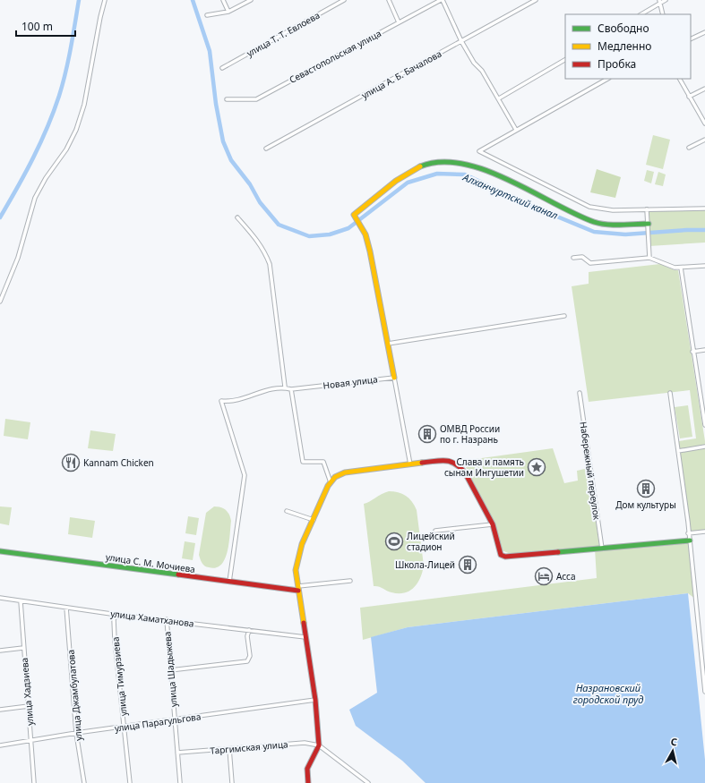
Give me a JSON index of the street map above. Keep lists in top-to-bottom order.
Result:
{
  "streets": {
    "street": [
      "улица Т. Т. Евлоева",
      "Севастопольская улица",
      "улица А. Б. Бачалова",
      "Новая улица",
      "Набережный переулок",
      "улица С. М. Мочиева",
      "улица Хаматханова",
      "улица Шадыжева",
      "улица Тимурзиева",
      "улица Хадзиева",
      "улица Джамбулатова",
      "улица Парагульгова",
      "Таргимская улица"
    ]
  },
  "crossings": [
    ["улица Хаматханова", "улица Шадыжева"],
    ["улица Хаматханова", "улица Тимурзиева"],
    ["улица Хаматханова", "улица Хадзиева"],
    ["улица Хаматханова", "улица Джамбулатова"],
    ["улица Шадыжева", "улица Парагульгова"],
    ["улица Шадыжева", "Таргимская улица"],
    ["улица Тимурзиева", "улица Парагульгова"],
    ["улица Хадзиева", "улица Парагульгова"],
    ["улица Джамбулатова", "улица Парагульгова"]
  ],
  "water": ["Алханчуртский канал", "Назрановский городской пруд"],
  "places": {
    "building": ["ОМВД России по г. Назрань", "Дом культуры", "Школа-Лицей"],
    "restaurant": ["Kannam Chicken"],
    "place": ["Слава и память сынам Ингушетии"],
    "sports": ["Лицейский стадион"],
    "hotel": ["Асса"]
  },
  "legend": ["Свободно", "Медленно", "Пробка"],
  "scale_bar": "100 m",
  "north": "top"
}
